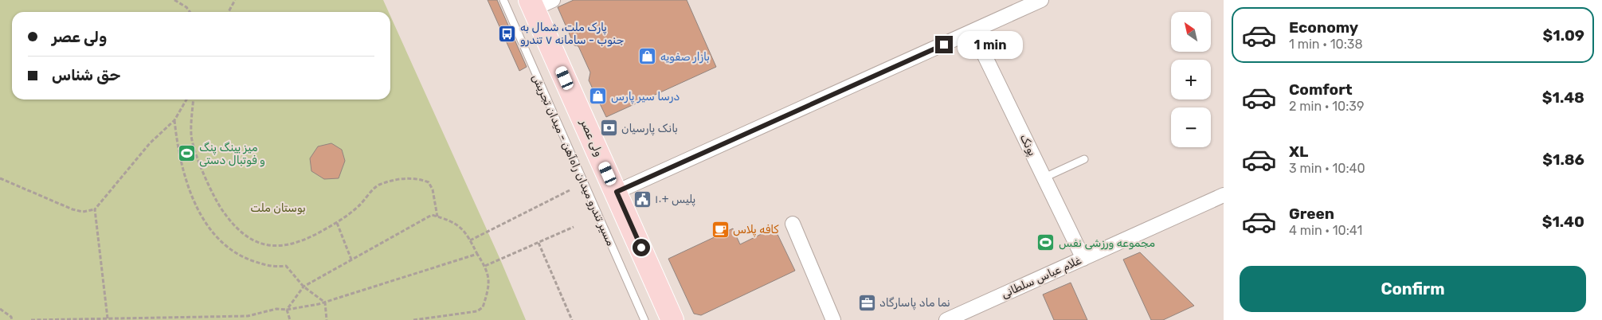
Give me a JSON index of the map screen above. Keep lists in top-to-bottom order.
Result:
{
  "streets": {
    "main road": ["ولی عصر"],
    "street": ["پونک", "غلام عباس سلطانی"],
    "lane": ["مسیر تندرو میدان راه‌آهن - میدان تجریش"]
  },
  "crossings": [
    ["پونک", "غلام عباس سلطانی"]
  ],
  "parks": ["بوستان ملت"],
  "places": {
    "bus stop": ["پارک ملت، شمال به جنوب - سامانه ۷ تندرو"],
    "shop": ["بازار صفویه", "درسا سیر پارس"],
    "bank": ["بانک پارسیان"],
    "sports": ["میز پینگ پنگ و فوتبال دستی", "مجموعه ورزشی نفس"],
    "public building": ["پلیس +۱۰"],
    "cafe": ["کافه پلاس"],
    "office": ["نما ماد پاسارگاد"]
  },
  "north": "top left",
  "page": {
    "list": [
      {
        "name": "Economy",
        "note": "1 min · 10:38",
        "value": "$1.09"
      },
      {
        "name": "Comfort",
        "note": "2 min · 10:39",
        "value": "$1.48"
      },
      {
        "name": "XL",
        "note": "3 min · 10:40",
        "value": "$1.86"
      },
      {
        "name": "Green",
        "note": "4 min · 10:41",
        "value": "$1.40"
      }
    ],
    "map_buttons": ["+", "−"],
    "banner": ["ولی عصر", "حق شناس"],
    "bubble": "1 min",
    "buttons": "Confirm"
  }
}
